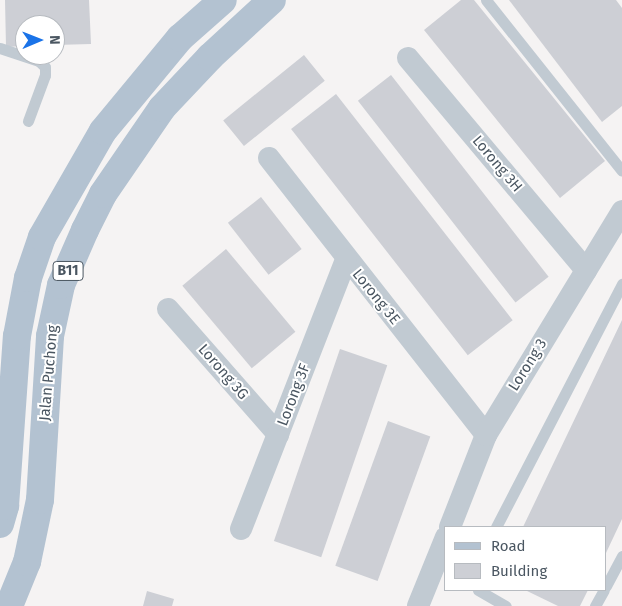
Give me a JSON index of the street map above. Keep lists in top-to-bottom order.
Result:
{
  "streets": {
    "main road": ["B11", "Jalan Puchong"],
    "street": [
      "Lorong 3H",
      "Lorong 3E",
      "Lorong 3",
      "Lorong 3G",
      "Lorong 3F"
    ]
  },
  "crossings": [
    ["Lorong 3H", "Lorong 3"],
    ["Lorong 3E", "Lorong 3"],
    ["Lorong 3E", "Lorong 3F"],
    ["Lorong 3G", "Lorong 3F"]
  ],
  "legend": ["Road", "Building"],
  "north": "right"
}
